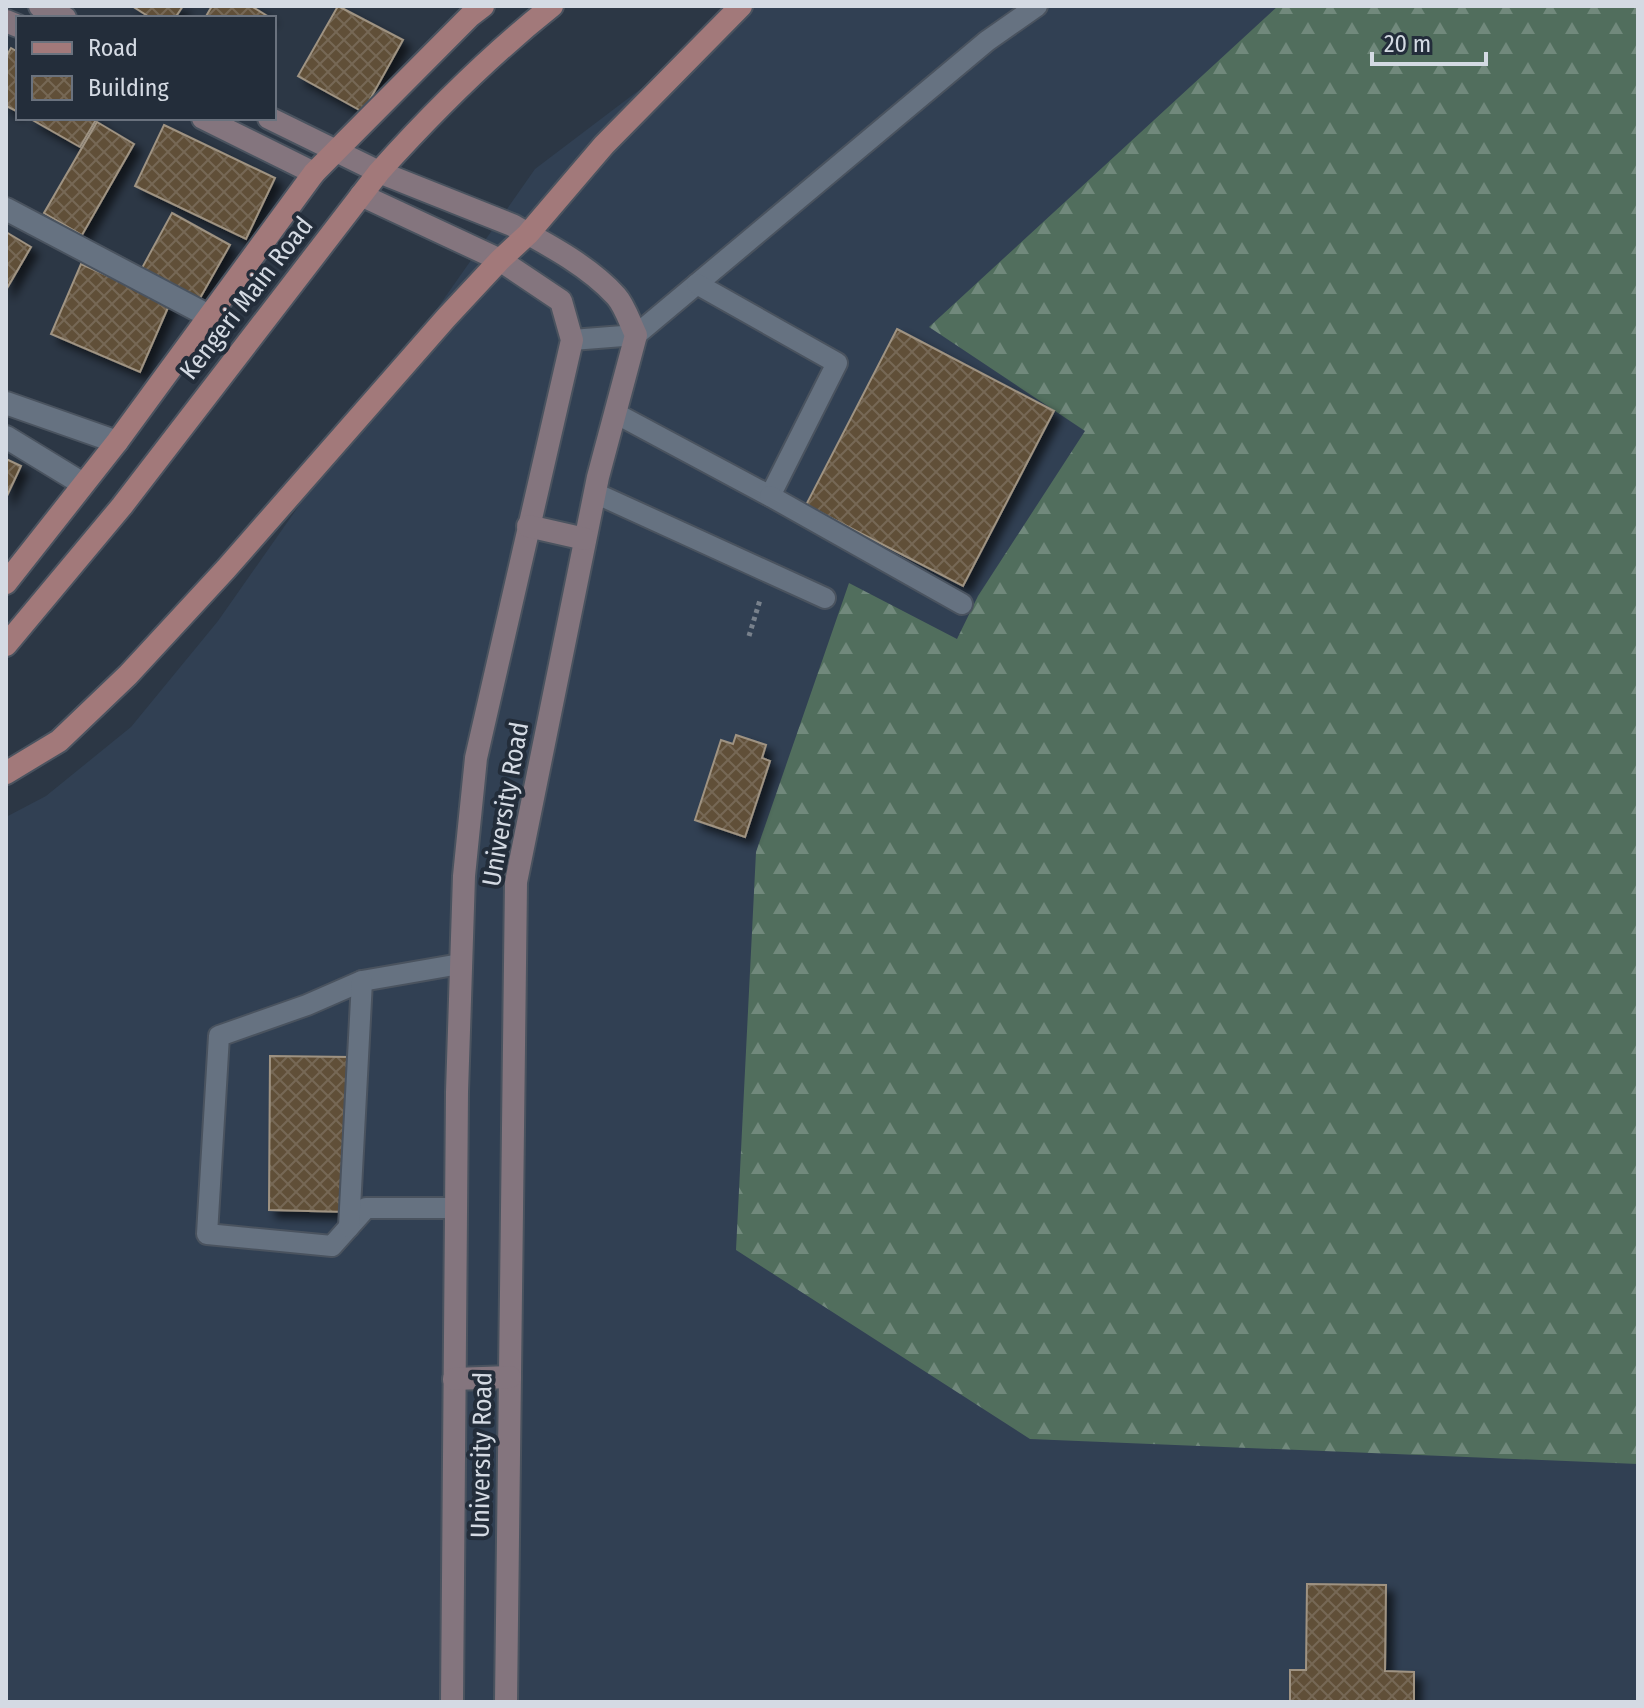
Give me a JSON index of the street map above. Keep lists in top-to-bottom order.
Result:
{
  "streets": {
    "main road": ["Kengeri Main Road", "University Road"]
  },
  "crossings": [
    ["Kengeri Main Road", "University Road"]
  ],
  "legend": ["Road", "Building"],
  "scale_bar": "20 m"
}
